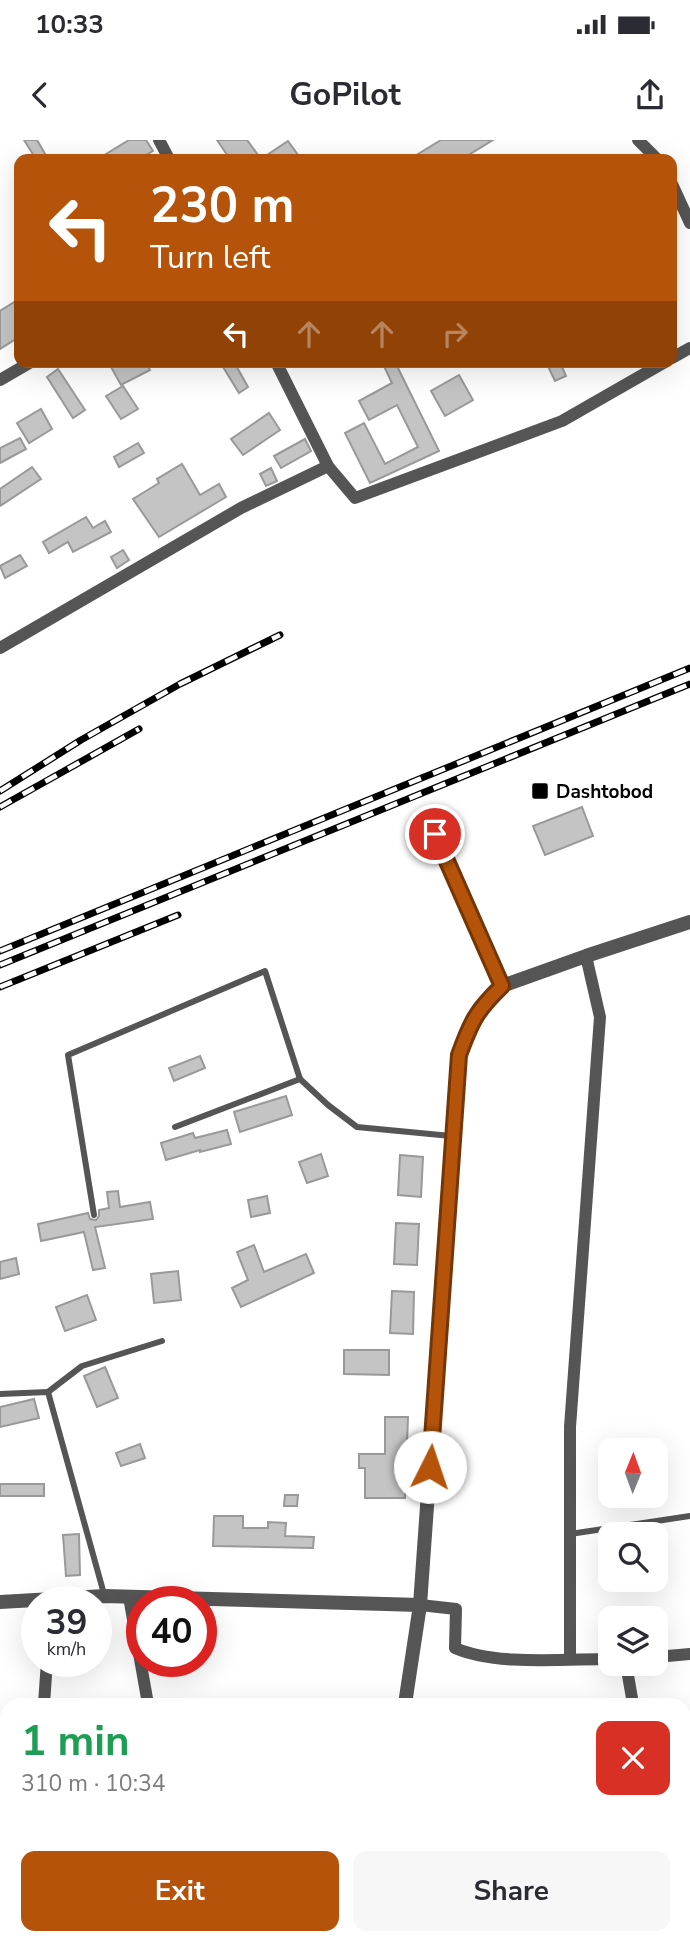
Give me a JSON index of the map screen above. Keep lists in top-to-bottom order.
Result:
{
  "places": {
    "transit": ["Dashtobod"]
  },
  "north": "top",
  "page": {
    "status": "10:33",
    "header": "GoPilot",
    "turn": ["230 m", "Turn left"],
    "speed": "39 km/h",
    "limit": "40",
    "heading": ["1 min", "310 m · 10:34"],
    "buttons": ["Exit", "Share"]
  }
}
